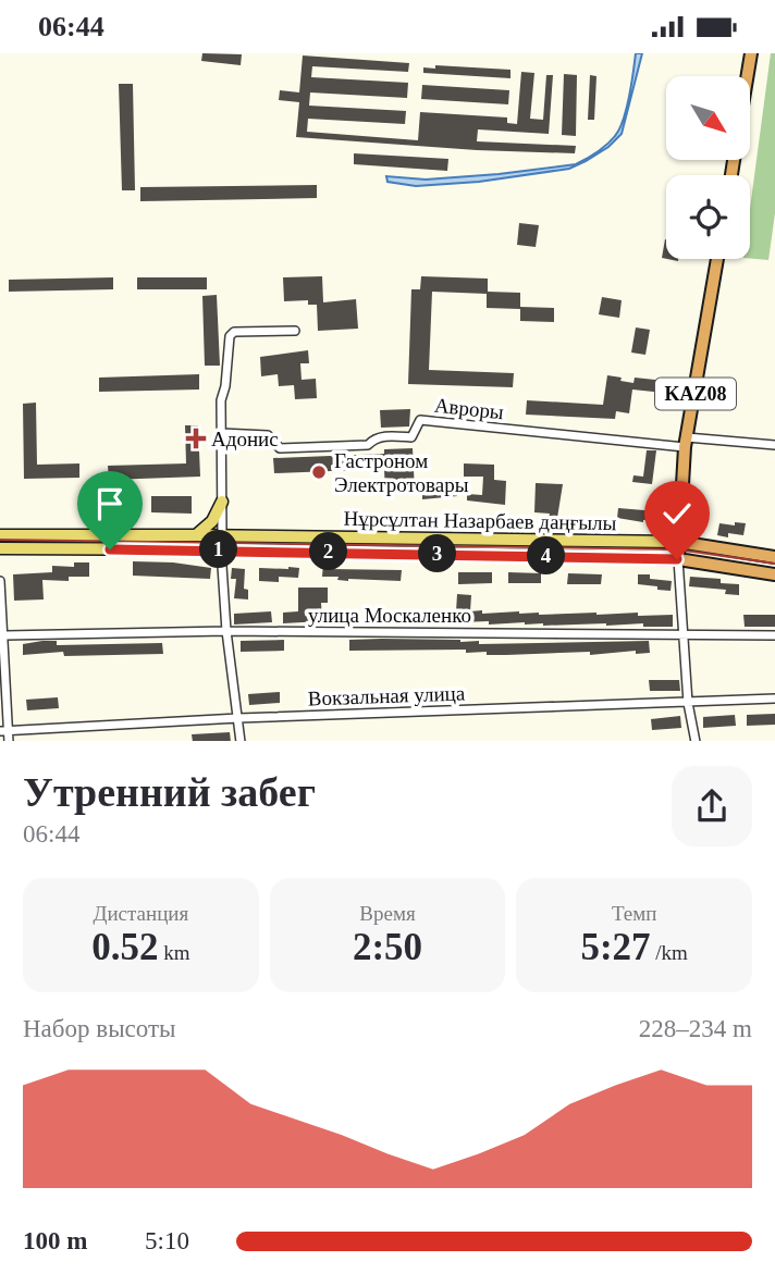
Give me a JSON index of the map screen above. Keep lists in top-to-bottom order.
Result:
{
  "streets": {
    "highway": ["KAZ08", "Нұрсұлтан Назарбаев даңғылы"],
    "street": ["Авроры", "улица Москаленко", "Вокзальная улица"]
  },
  "crossings": [
    ["KAZ08", "Авроры"],
    ["KAZ08", "Нұрсұлтан Назарбаев даңғылы"]
  ],
  "places": {
    "health": ["Адонис"],
    "other": ["Гастроном Электротовары"]
  },
  "north": "bottom right",
  "page": {
    "status": "06:44",
    "pins": [
      "1",
      "2",
      "3",
      "4"
    ],
    "heading": ["Утренний забег", "06:44"],
    "stats": [
      ["Дистанция", "0.52 km"],
      ["Время", "2:50"],
      ["Темп", "5:27 /km"]
    ],
    "chart": ["Набор высоты", "228–234 m"],
    "list": [
      {
        "name": "100 m",
        "note": "5:10"
      }
    ]
  }
}
